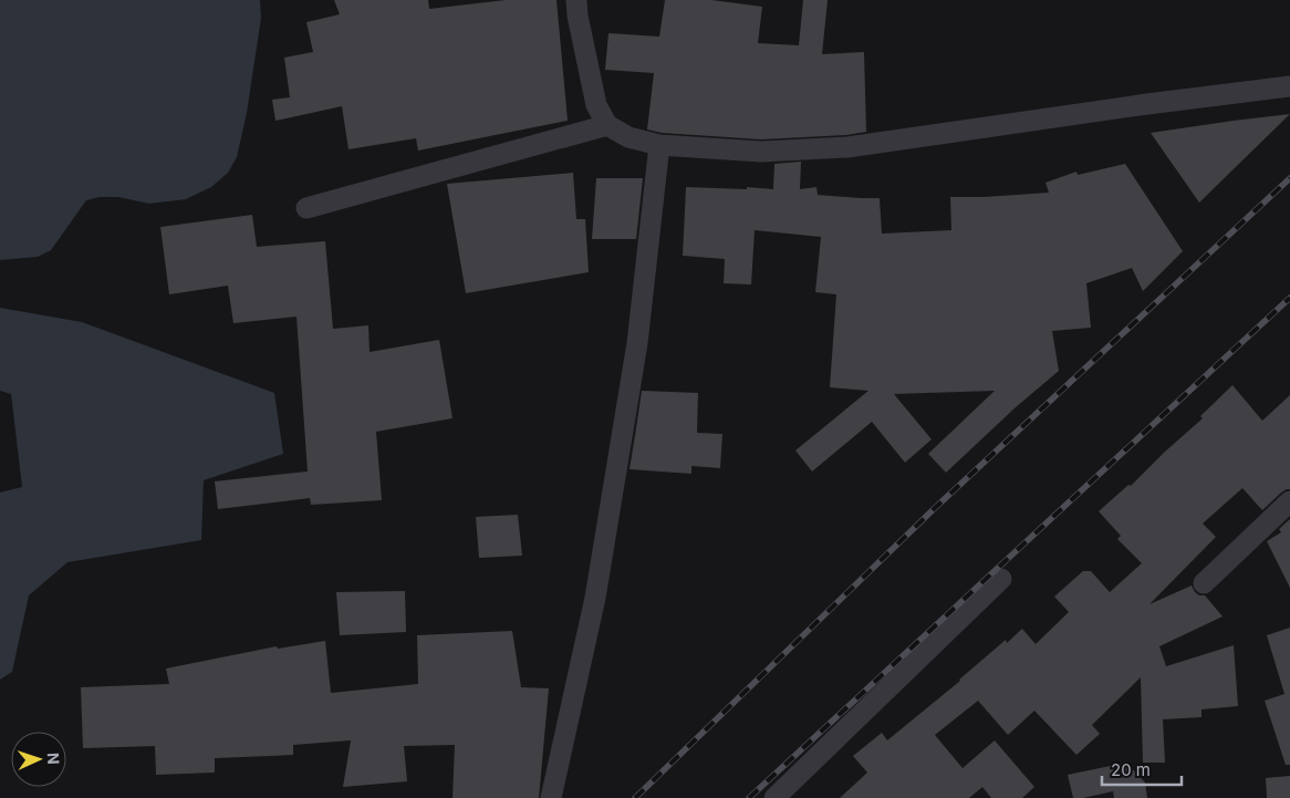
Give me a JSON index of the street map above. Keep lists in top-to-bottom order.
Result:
{
  "scale_bar": "20 m",
  "north": "right"
}
